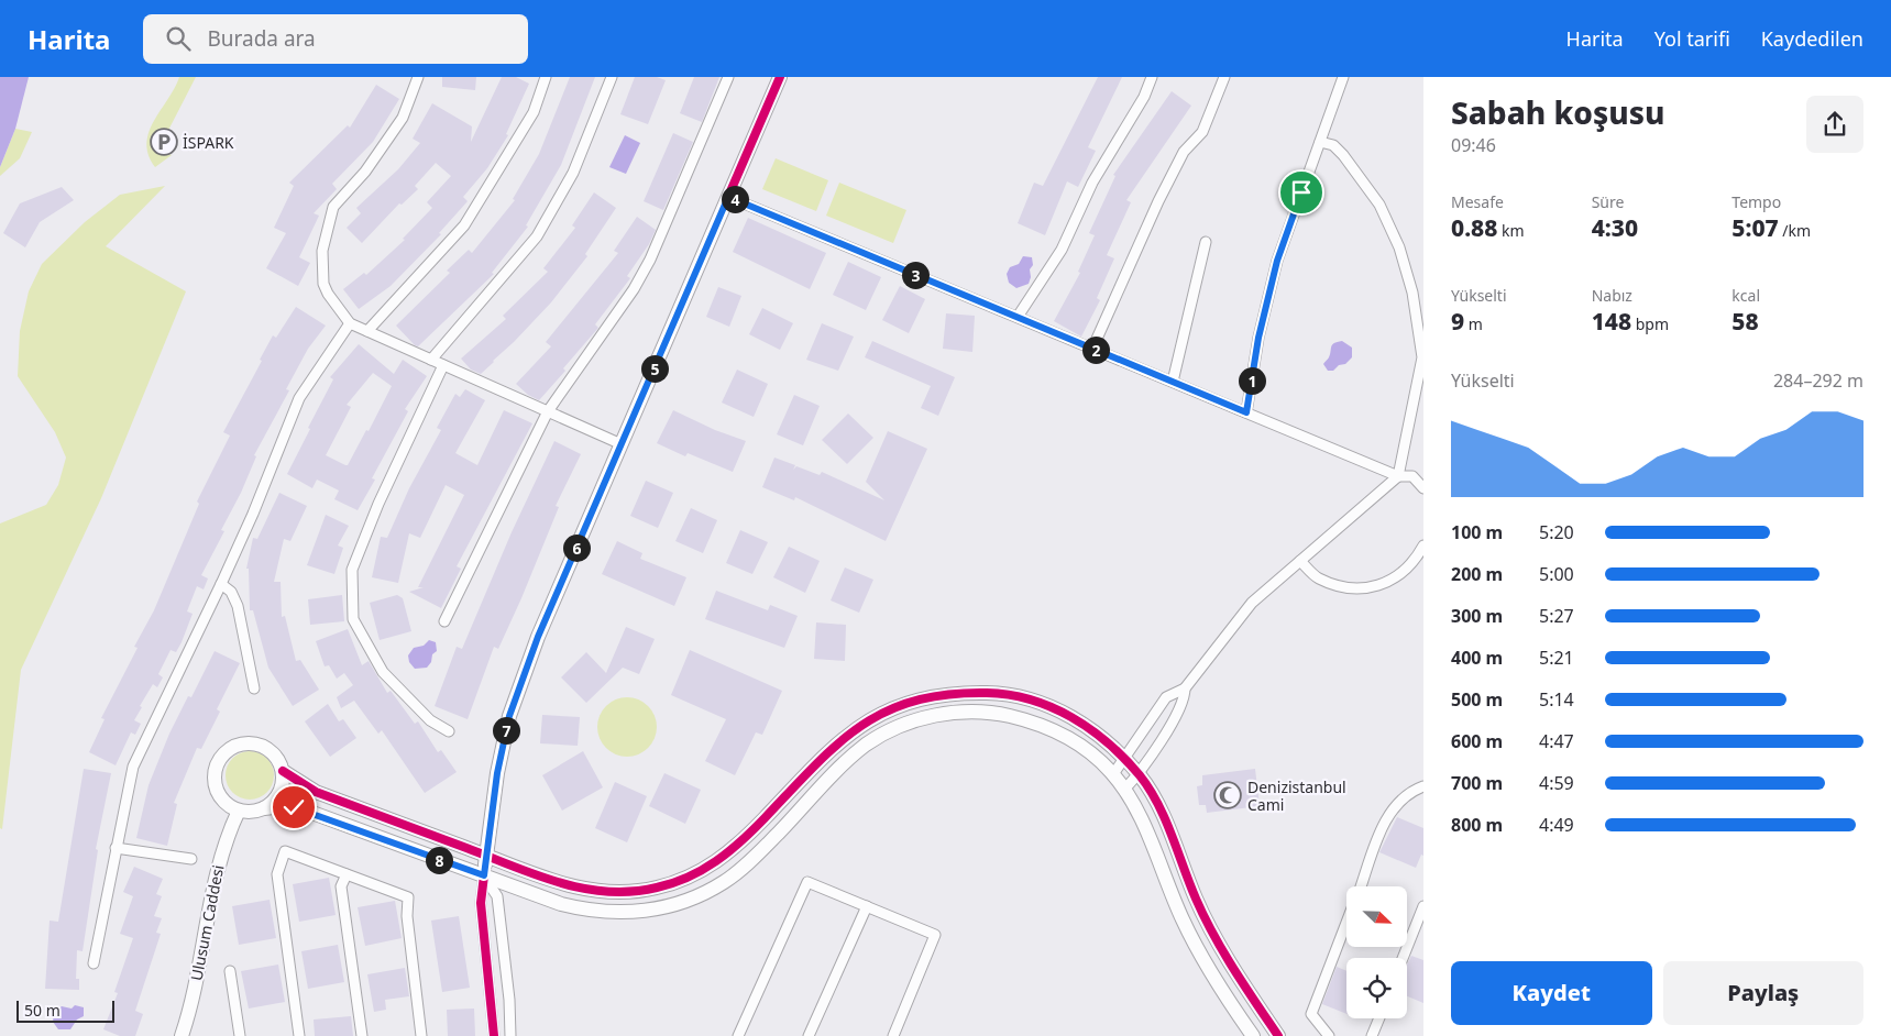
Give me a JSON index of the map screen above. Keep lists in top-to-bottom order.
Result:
{
  "streets": {
    "street": ["Ulusum Caddesi"]
  },
  "places": {
    "parking": ["İSPARK"],
    "mosque": ["Denizistanbul Cami"]
  },
  "scale_bar": "50 m",
  "north": "bottom right",
  "page": {
    "header": "Harita",
    "search": "Burada ara",
    "nav": ["Harita", "Yol tarifi", "Kaydedilen"],
    "heading": ["Sabah koşusu", "09:46"],
    "stats": [
      ["Mesafe", "0.88 km"],
      ["Süre", "4:30"],
      ["Tempo", "5:07 /km"],
      ["Yükselti", "9 m"],
      ["Nabız", "148 bpm"],
      ["kcal", "58"]
    ],
    "pins": [
      "4",
      "3",
      "2",
      "5",
      "1",
      "6",
      "7",
      "8"
    ],
    "chart": ["Yükselti", "284–292 m"],
    "list": [
      {
        "name": "100 m",
        "note": "5:20"
      },
      {
        "name": "200 m",
        "note": "5:00"
      },
      {
        "name": "300 m",
        "note": "5:27"
      },
      {
        "name": "400 m",
        "note": "5:21"
      },
      {
        "name": "500 m",
        "note": "5:14"
      },
      {
        "name": "600 m",
        "note": "4:47"
      },
      {
        "name": "700 m",
        "note": "4:59"
      },
      {
        "name": "800 m",
        "note": "4:49"
      }
    ],
    "buttons": ["Kaydet", "Paylaş"],
    "scale": "50 m"
  }
}
